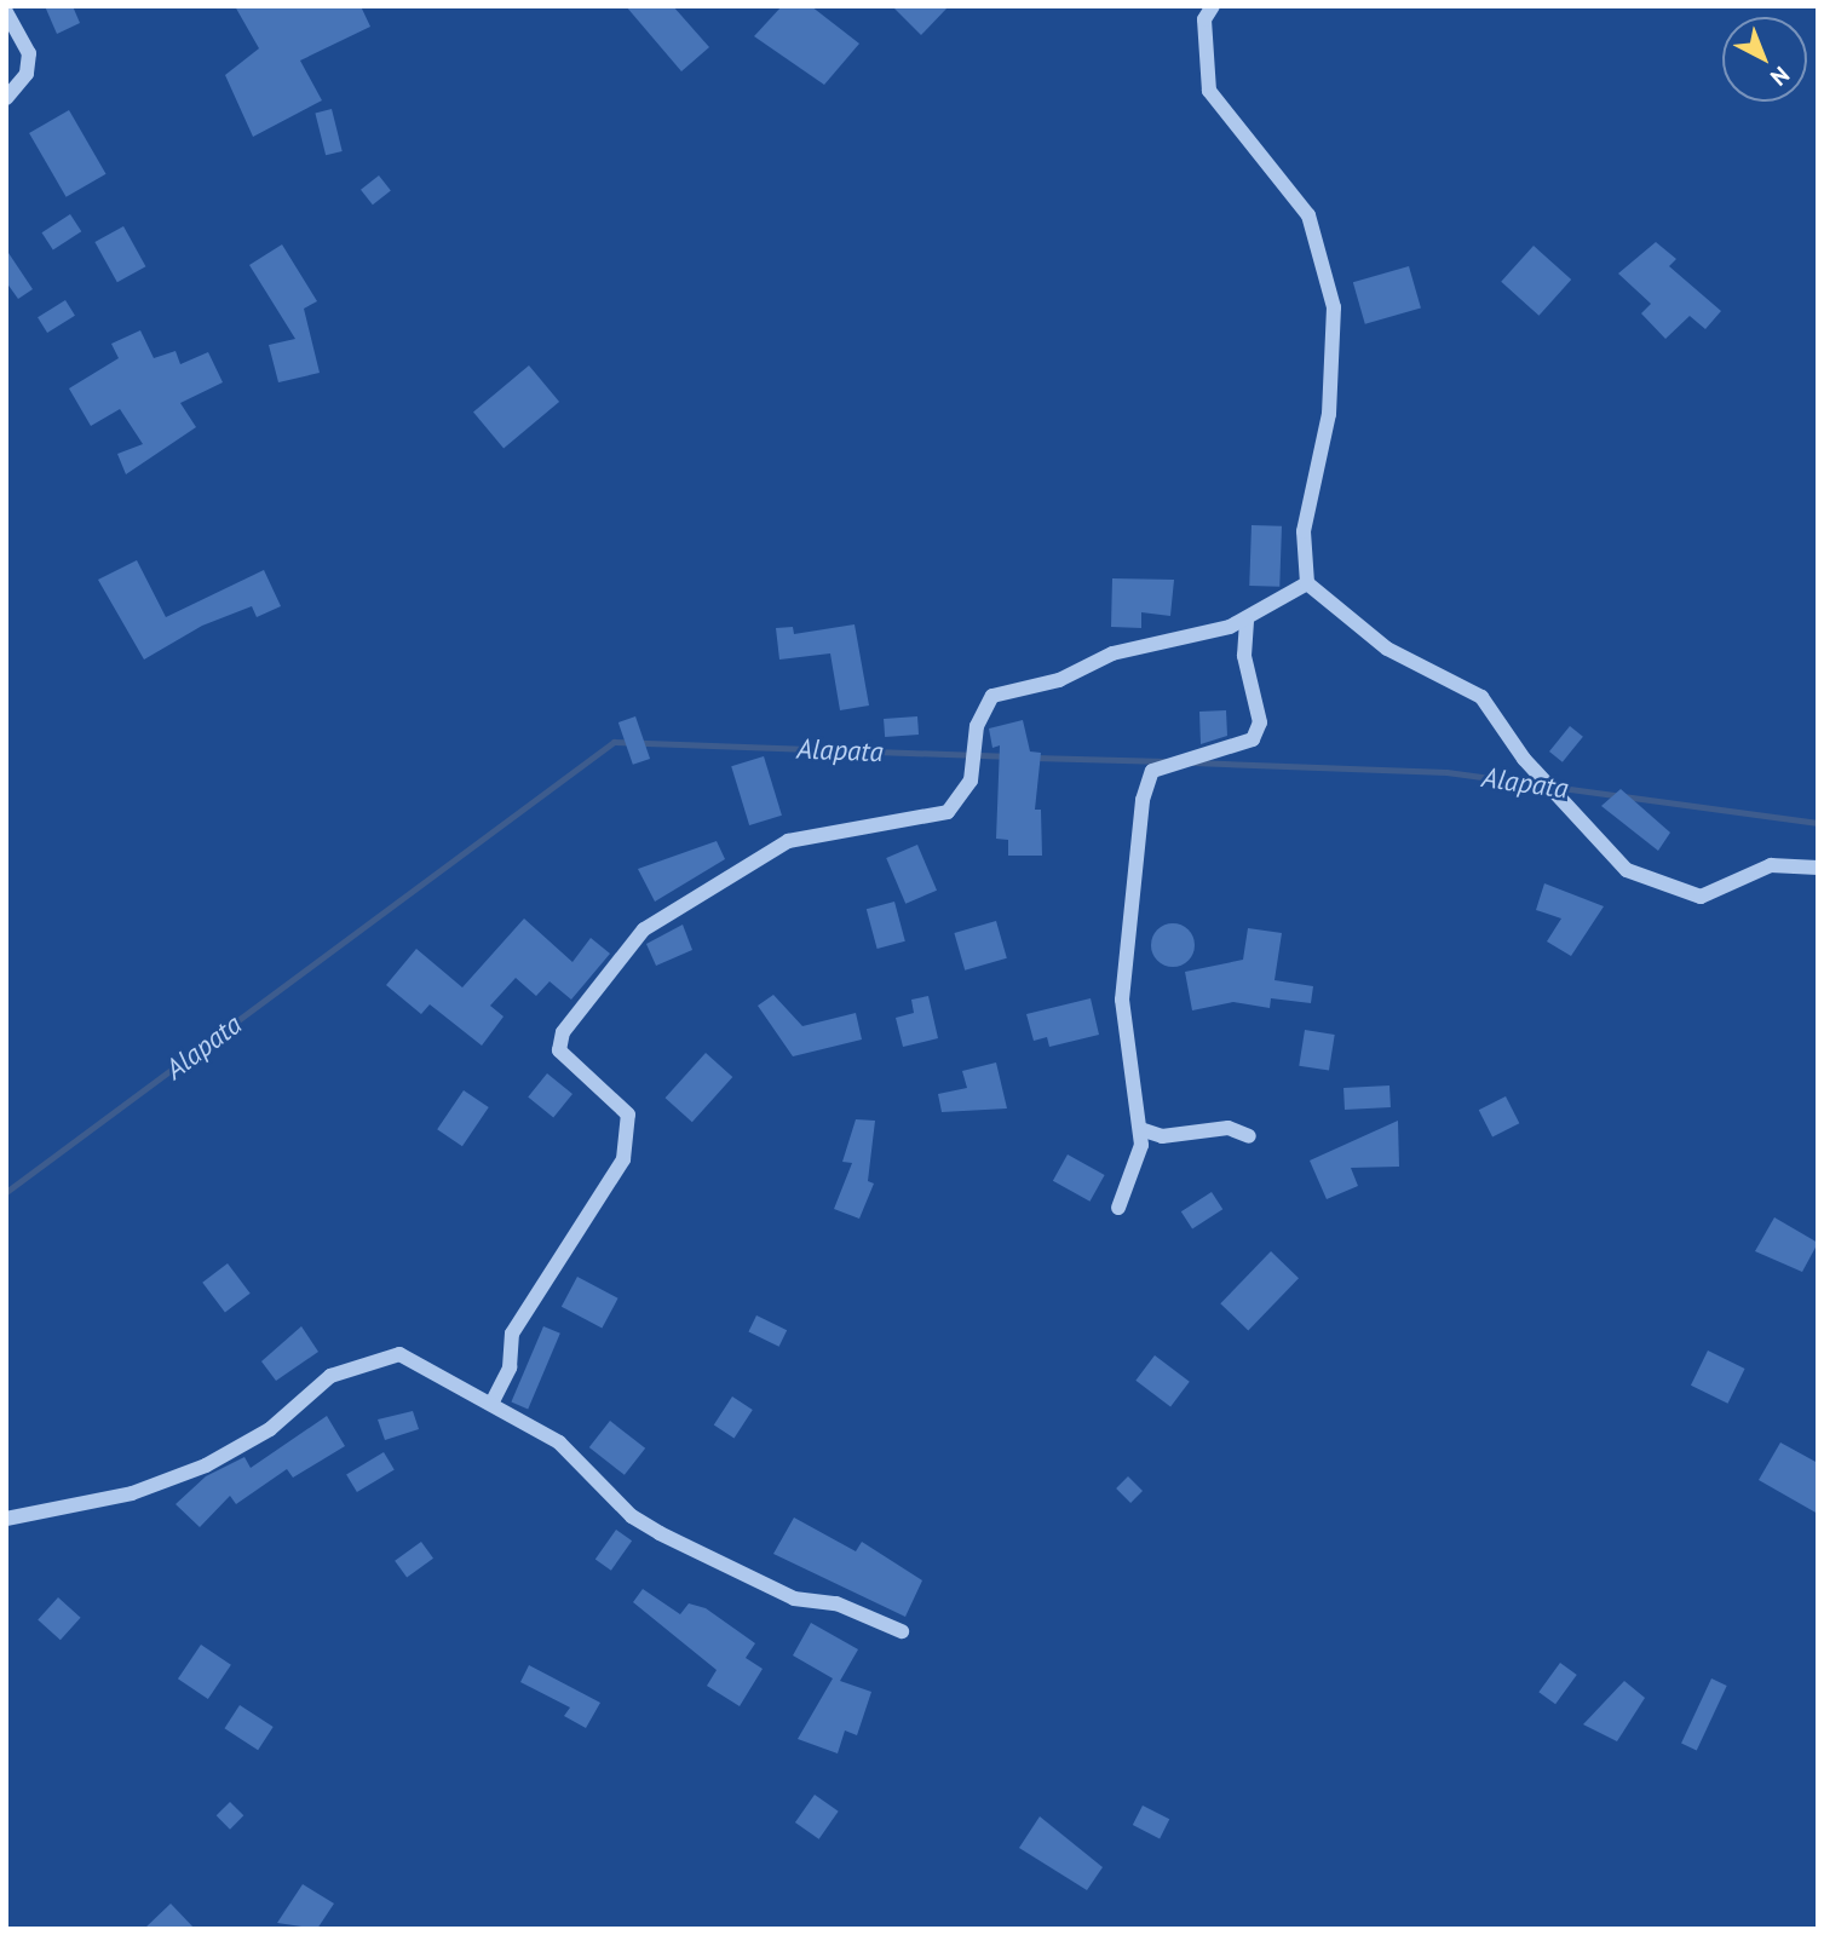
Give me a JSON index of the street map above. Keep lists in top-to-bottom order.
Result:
{
  "water": ["Alapata"],
  "north": "bottom right"
}
